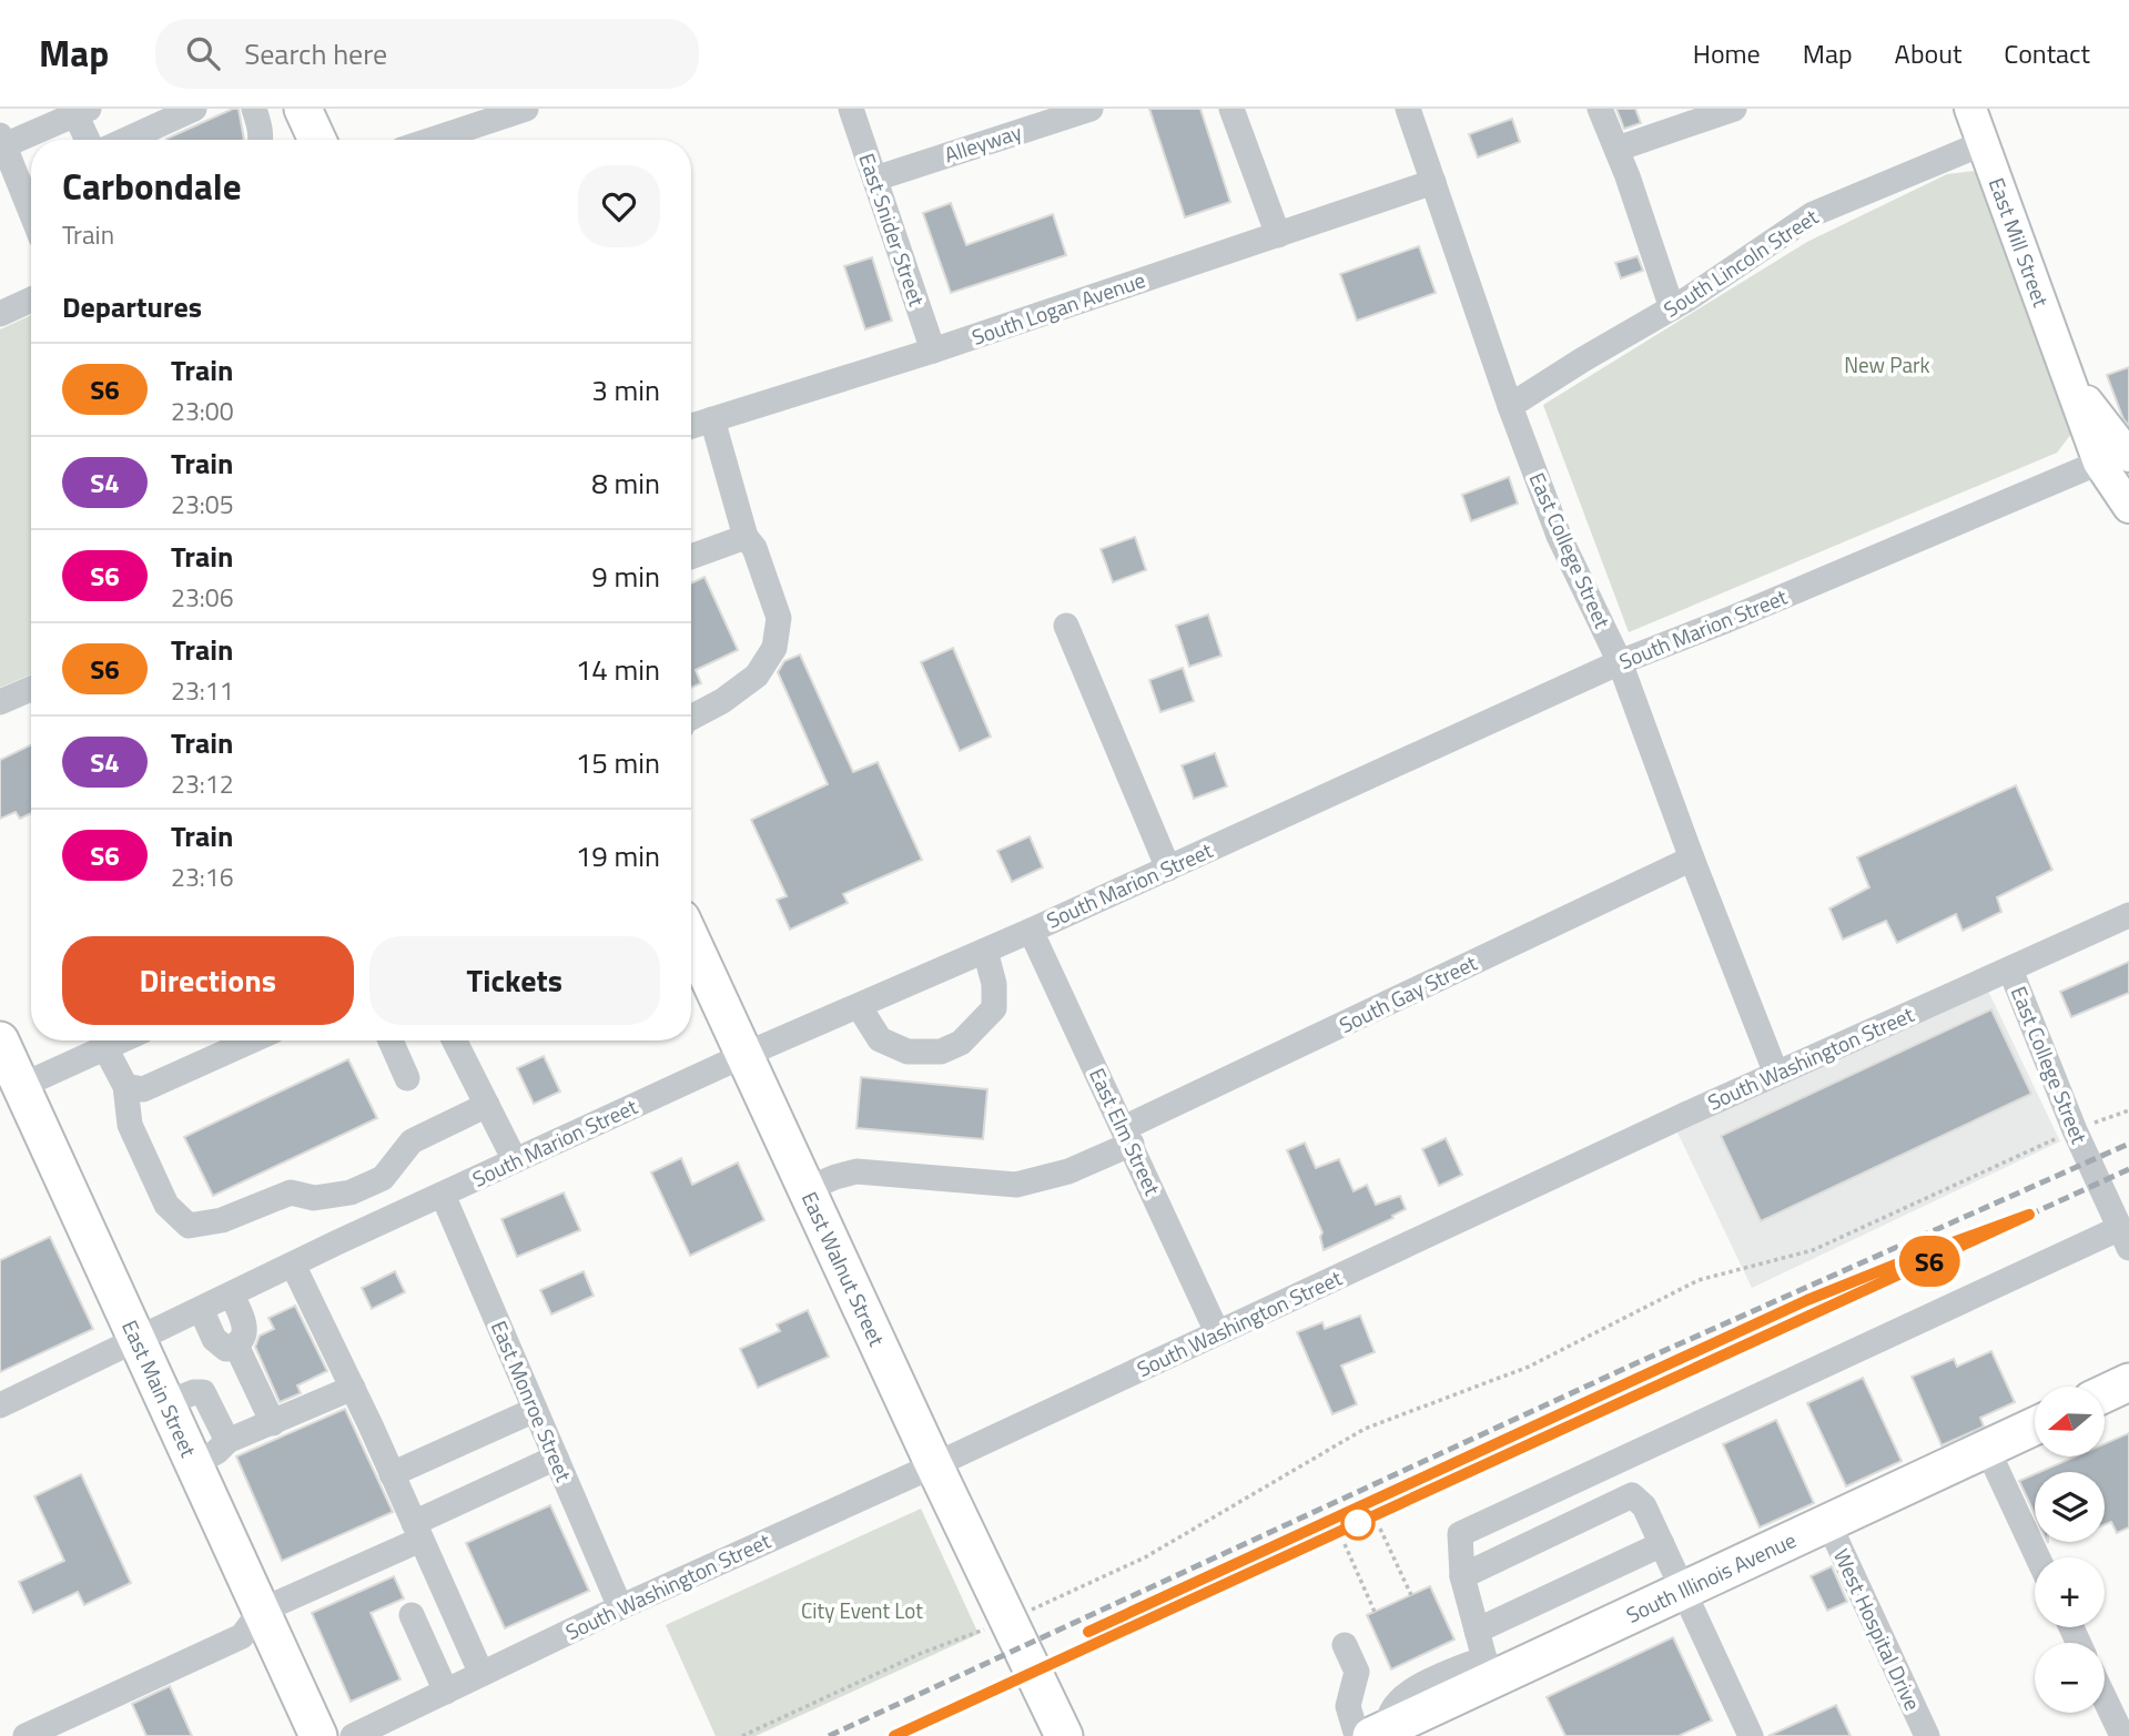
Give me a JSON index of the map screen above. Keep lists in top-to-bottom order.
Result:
{
  "streets": {
    "highway": ["East Walnut Street", "East Main Street", "South Illinois Avenue"],
    "main road": ["East Mill Street"],
    "street": [
      "Alleyway",
      "East Snider Street",
      "South Lincoln Street",
      "South Logan Avenue",
      "East College Street",
      "South Marion Street",
      "South Gay Street",
      "South Washington Street",
      "East Elm Street",
      "East Monroe Street",
      "West Hospital Drive"
    ]
  },
  "crossings": [
    ["Alleyway", "East Snider Street"],
    ["East Snider Street", "South Logan Avenue"],
    ["East Mill Street", "South Lincoln Street"],
    ["East Mill Street", "South Marion Street"],
    ["South Lincoln Street", "East College Street"],
    ["South Logan Avenue", "East College Street"],
    ["East College Street", "South Marion Street"],
    ["East College Street", "South Gay Street"],
    ["East College Street", "South Washington Street"],
    ["South Marion Street", "East Elm Street"],
    ["South Marion Street", "East Walnut Street"],
    ["South Marion Street", "East Main Street"],
    ["South Marion Street", "East Monroe Street"],
    ["South Gay Street", "East Elm Street"],
    ["South Gay Street", "East Walnut Street"],
    ["South Washington Street", "East Elm Street"],
    ["South Washington Street", "East Walnut Street"],
    ["South Washington Street", "East Monroe Street"],
    ["South Illinois Avenue", "West Hospital Drive"]
  ],
  "parks": ["New Park", "City Event Lot"],
  "north": "left",
  "page": {
    "header": "Map",
    "search": "Search here",
    "nav": [
      "Home",
      "Map",
      "About",
      "Contact"
    ],
    "on_map": "S6",
    "heading": [
      ["Carbondale", "Train"],
      "Departures"
    ],
    "list": [
      {
        "mark": "S6",
        "name": "Train",
        "note": "23:00",
        "value": "3 min"
      },
      {
        "mark": "S4",
        "name": "Train",
        "note": "23:05",
        "value": "8 min"
      },
      {
        "mark": "S6",
        "name": "Train",
        "note": "23:06",
        "value": "9 min"
      },
      {
        "mark": "S6",
        "name": "Train",
        "note": "23:11",
        "value": "14 min"
      },
      {
        "mark": "S4",
        "name": "Train",
        "note": "23:12",
        "value": "15 min"
      },
      {
        "mark": "S6",
        "name": "Train",
        "note": "23:16",
        "value": "19 min"
      }
    ],
    "buttons": ["Directions", "Tickets"],
    "map_buttons": ["+", "−"]
  }
}
